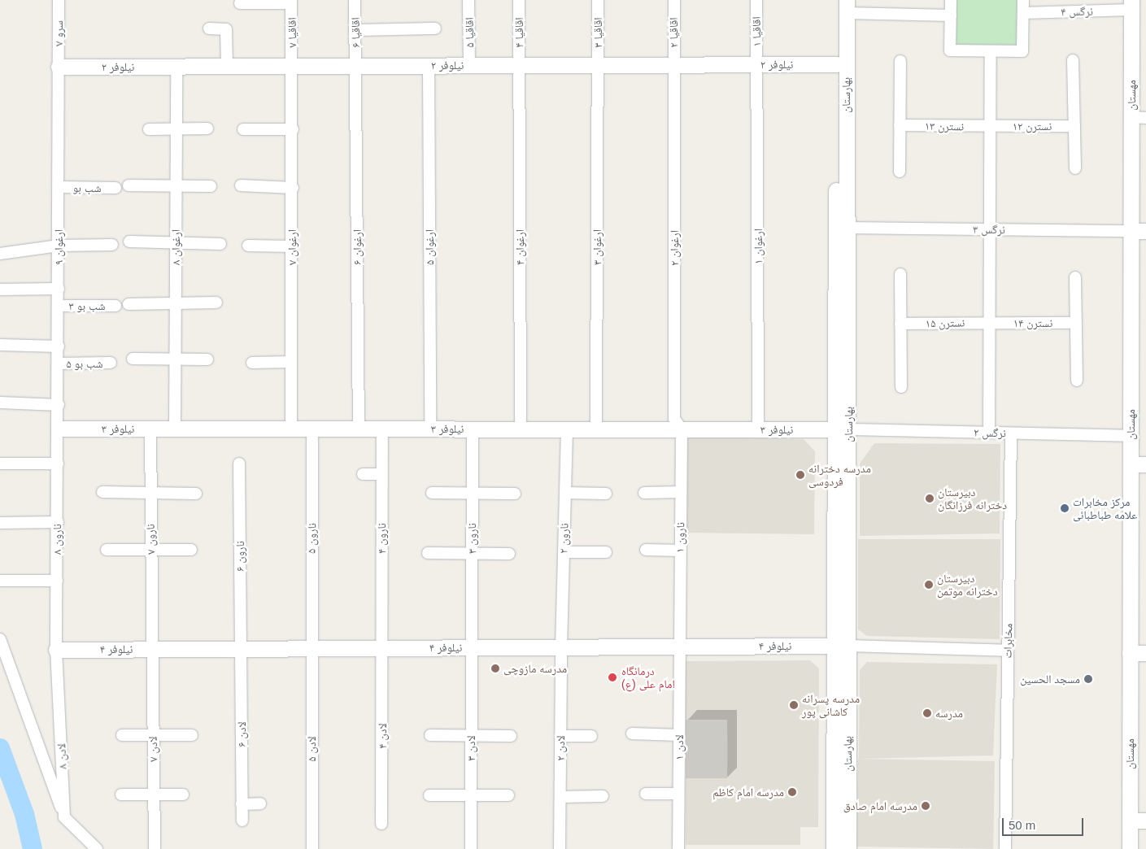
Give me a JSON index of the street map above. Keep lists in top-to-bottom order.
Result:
{
  "streets": {
    "street": [
      "نرگس ۴",
      "اقاقیا ۱",
      "اقاقیا ۷",
      "اقاقیا ۶",
      "اقاقیا ۵",
      "اقاقیا ۴",
      "اقاقیا ۳",
      "اقاقیا ۲",
      "سرو ۷",
      "نیلوفر ۲",
      "بهارستان",
      "مهستان",
      "نسترن ۱۳",
      "نسترن ۱۲",
      "شب بو",
      "نرگس ۳",
      "ارغوان ۱",
      "ارغوان ۹",
      "ارغوان ۸",
      "ارغوان ۷",
      "ارغوان ۶",
      "ارغوان ۵",
      "ارغوان ۴",
      "ارغوان ۳",
      "ارغوان ۲",
      "شب بو ۳",
      "نسترن ۱۵",
      "نسترن ۱۴",
      "شب بو ۵",
      "نیلوفر ۳",
      "نرگس ۲",
      "نارون ۱",
      "نارون ۵",
      "نارون ۴",
      "نارون ۳",
      "نارون ۲",
      "نارون ۸",
      "نارون ۷",
      "نارون ۶",
      "مخابرات",
      "نیلوفر ۴",
      "لادن ۶",
      "لادن ۴",
      "لادن ۱",
      "لادن ۳",
      "لادن ۲",
      "لادن ۷",
      "لادن ۵",
      "لادن ۸"
    ]
  },
  "crossings": [
    ["نرگس ۴", "مهستان"],
    ["اقاقیا ۱", "نیلوفر ۲"],
    ["اقاقیا ۱", "ارغوان ۱"],
    ["اقاقیا ۷", "نیلوفر ۲"],
    ["اقاقیا ۷", "ارغوان ۷"],
    ["اقاقیا ۶", "نیلوفر ۲"],
    ["اقاقیا ۶", "ارغوان ۶"],
    ["اقاقیا ۵", "نیلوفر ۲"],
    ["اقاقیا ۴", "نیلوفر ۲"],
    ["اقاقیا ۴", "ارغوان ۴"],
    ["اقاقیا ۳", "نیلوفر ۲"],
    ["اقاقیا ۳", "ارغوان ۳"],
    ["اقاقیا ۲", "نیلوفر ۲"],
    ["اقاقیا ۲", "ارغوان ۲"],
    ["سرو ۷", "نیلوفر ۲"],
    ["سرو ۷", "ارغوان ۹"],
    ["نیلوفر ۲", "بهارستان"],
    ["نیلوفر ۲", "ارغوان ۱"],
    ["نیلوفر ۲", "ارغوان ۹"],
    ["نیلوفر ۲", "ارغوان ۸"],
    ["نیلوفر ۲", "ارغوان ۷"],
    ["نیلوفر ۲", "ارغوان ۶"],
    ["نیلوفر ۲", "ارغوان ۵"],
    ["نیلوفر ۲", "ارغوان ۴"],
    ["نیلوفر ۲", "ارغوان ۳"],
    ["نیلوفر ۲", "ارغوان ۲"],
    ["بهارستان", "نرگس ۳"],
    ["بهارستان", "نیلوفر ۳"],
    ["بهارستان", "نرگس ۲"],
    ["بهارستان", "نیلوفر ۴"],
    ["مهستان", "نرگس ۳"],
    ["مهستان", "نرگس ۲"],
    ["نسترن ۱۳", "نسترن ۱۲"],
    ["شب بو", "ارغوان ۹"],
    ["ارغوان ۱", "نیلوفر ۳"],
    ["ارغوان ۹", "شب بو ۳"],
    ["ارغوان ۹", "شب بو ۵"],
    ["ارغوان ۹", "نیلوفر ۳"],
    ["ارغوان ۹", "نارون ۸"],
    ["ارغوان ۸", "نیلوفر ۳"],
    ["ارغوان ۷", "نیلوفر ۳"],
    ["ارغوان ۶", "نیلوفر ۳"],
    ["ارغوان ۵", "نیلوفر ۳"],
    ["ارغوان ۴", "نیلوفر ۳"],
    ["ارغوان ۳", "نیلوفر ۳"],
    ["ارغوان ۲", "نیلوفر ۳"],
    ["ارغوان ۲", "نارون ۱"],
    ["نسترن ۱۵", "نسترن ۱۴"],
    ["نیلوفر ۳", "نرگس ۲"],
    ["نیلوفر ۳", "نارون ۱"],
    ["نیلوفر ۳", "نارون ۵"],
    ["نیلوفر ۳", "نارون ۴"],
    ["نیلوفر ۳", "نارون ۳"],
    ["نیلوفر ۳", "نارون ۲"],
    ["نیلوفر ۳", "نارون ۸"],
    ["نیلوفر ۳", "نارون ۷"],
    ["نرگس ۲", "مخابرات"],
    ["نارون ۱", "نیلوفر ۴"],
    ["نارون ۱", "لادن ۱"],
    ["نارون ۵", "نیلوفر ۴"],
    ["نارون ۵", "لادن ۵"],
    ["نارون ۴", "نیلوفر ۴"],
    ["نارون ۴", "لادن ۴"],
    ["نارون ۳", "نیلوفر ۴"],
    ["نارون ۳", "لادن ۳"],
    ["نارون ۲", "نیلوفر ۴"],
    ["نارون ۲", "لادن ۲"],
    ["نارون ۸", "نیلوفر ۴"],
    ["نارون ۸", "لادن ۸"],
    ["نارون ۷", "نیلوفر ۴"],
    ["نارون ۷", "لادن ۷"],
    ["نارون ۶", "نیلوفر ۴"],
    ["نارون ۶", "لادن ۶"],
    ["نیلوفر ۴", "لادن ۶"],
    ["نیلوفر ۴", "لادن ۴"],
    ["نیلوفر ۴", "لادن ۱"],
    ["نیلوفر ۴", "لادن ۳"],
    ["نیلوفر ۴", "لادن ۲"],
    ["نیلوفر ۴", "لادن ۷"],
    ["نیلوفر ۴", "لادن ۵"],
    ["نیلوفر ۴", "لادن ۸"]
  ],
  "places": [
    "مدرسه دخترانه فردوسی",
    "دبیرستان دخترانه فرزانگان",
    "مرکز مخابرات علامه طباطبائی",
    "دبیرستان دخترانه موتمن",
    "مدرسه مازوچی",
    "درمانگاه امام علی (ع)",
    "مسجد الحسین",
    "مدرسه پسرانه کاشانی پور",
    "مدرسه",
    "مدرسه امام کاظم",
    "مدرسه امام صادق"
  ],
  "scale_bar": "50 m"
}
